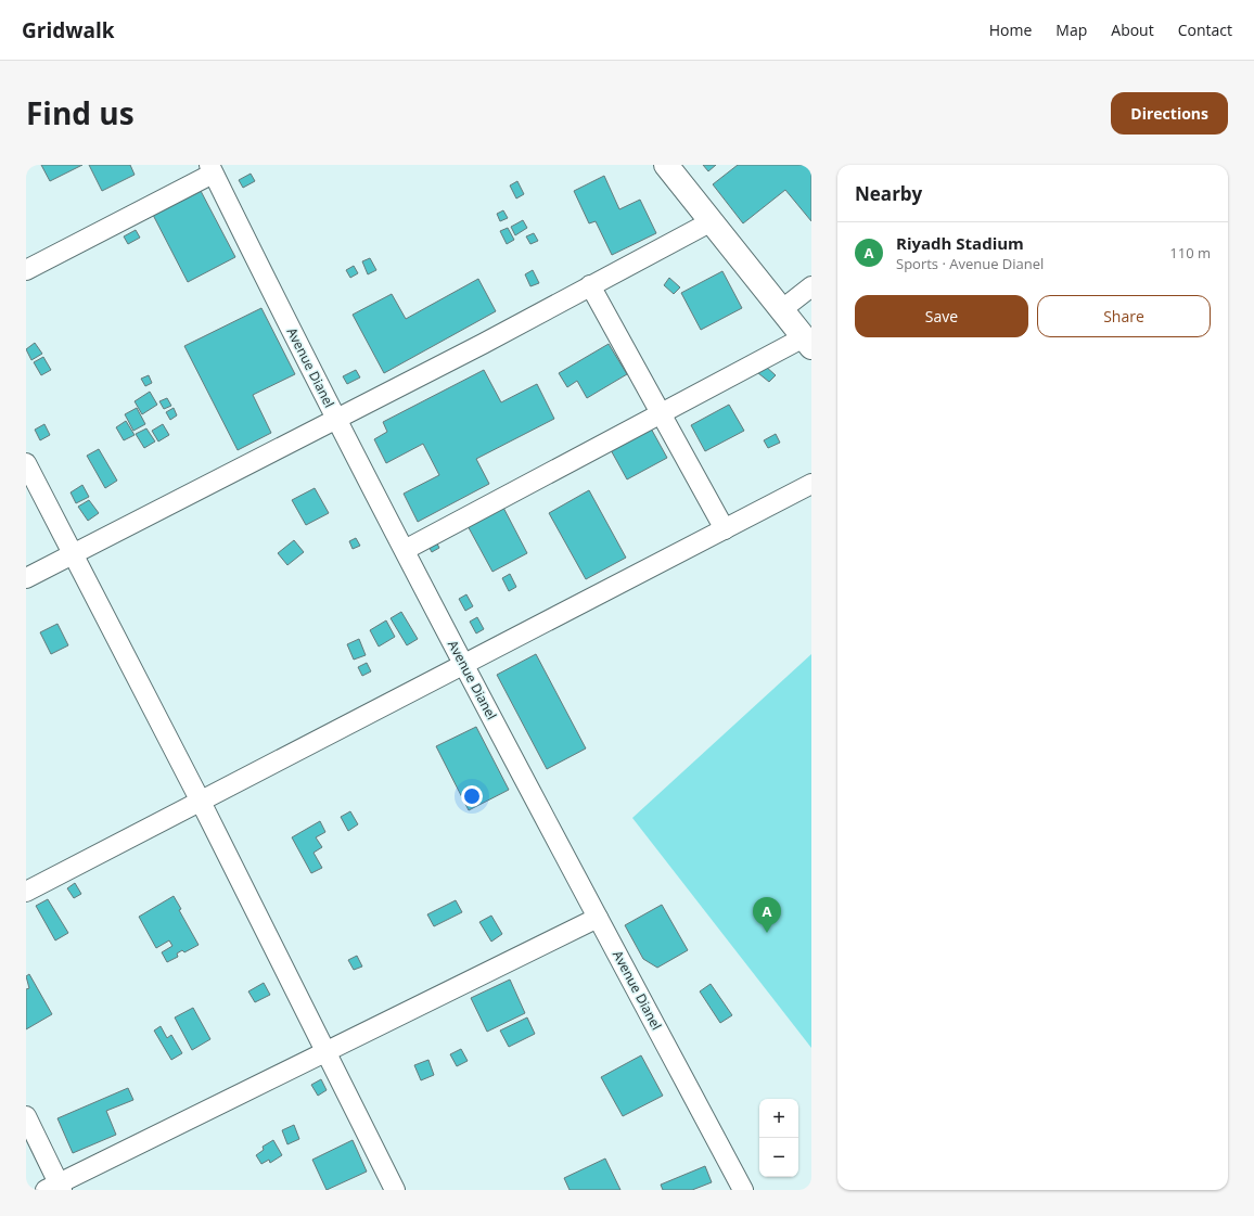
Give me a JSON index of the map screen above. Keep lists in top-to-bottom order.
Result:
{
  "streets": {
    "street": ["Avenue Dianel"]
  },
  "page": {
    "header": "Gridwalk",
    "nav": [
      "Home",
      "Map",
      "About",
      "Contact"
    ],
    "title": "Find us",
    "buttons": [
      "Directions",
      ["Save", "Share"]
    ],
    "heading": "Nearby",
    "list": [
      {
        "mark": "A",
        "name": "Riyadh Stadium",
        "note": "Sports · Avenue Dianel",
        "value": "110 m"
      }
    ],
    "pins": "A",
    "map_buttons": ["+", "−"]
  }
}
